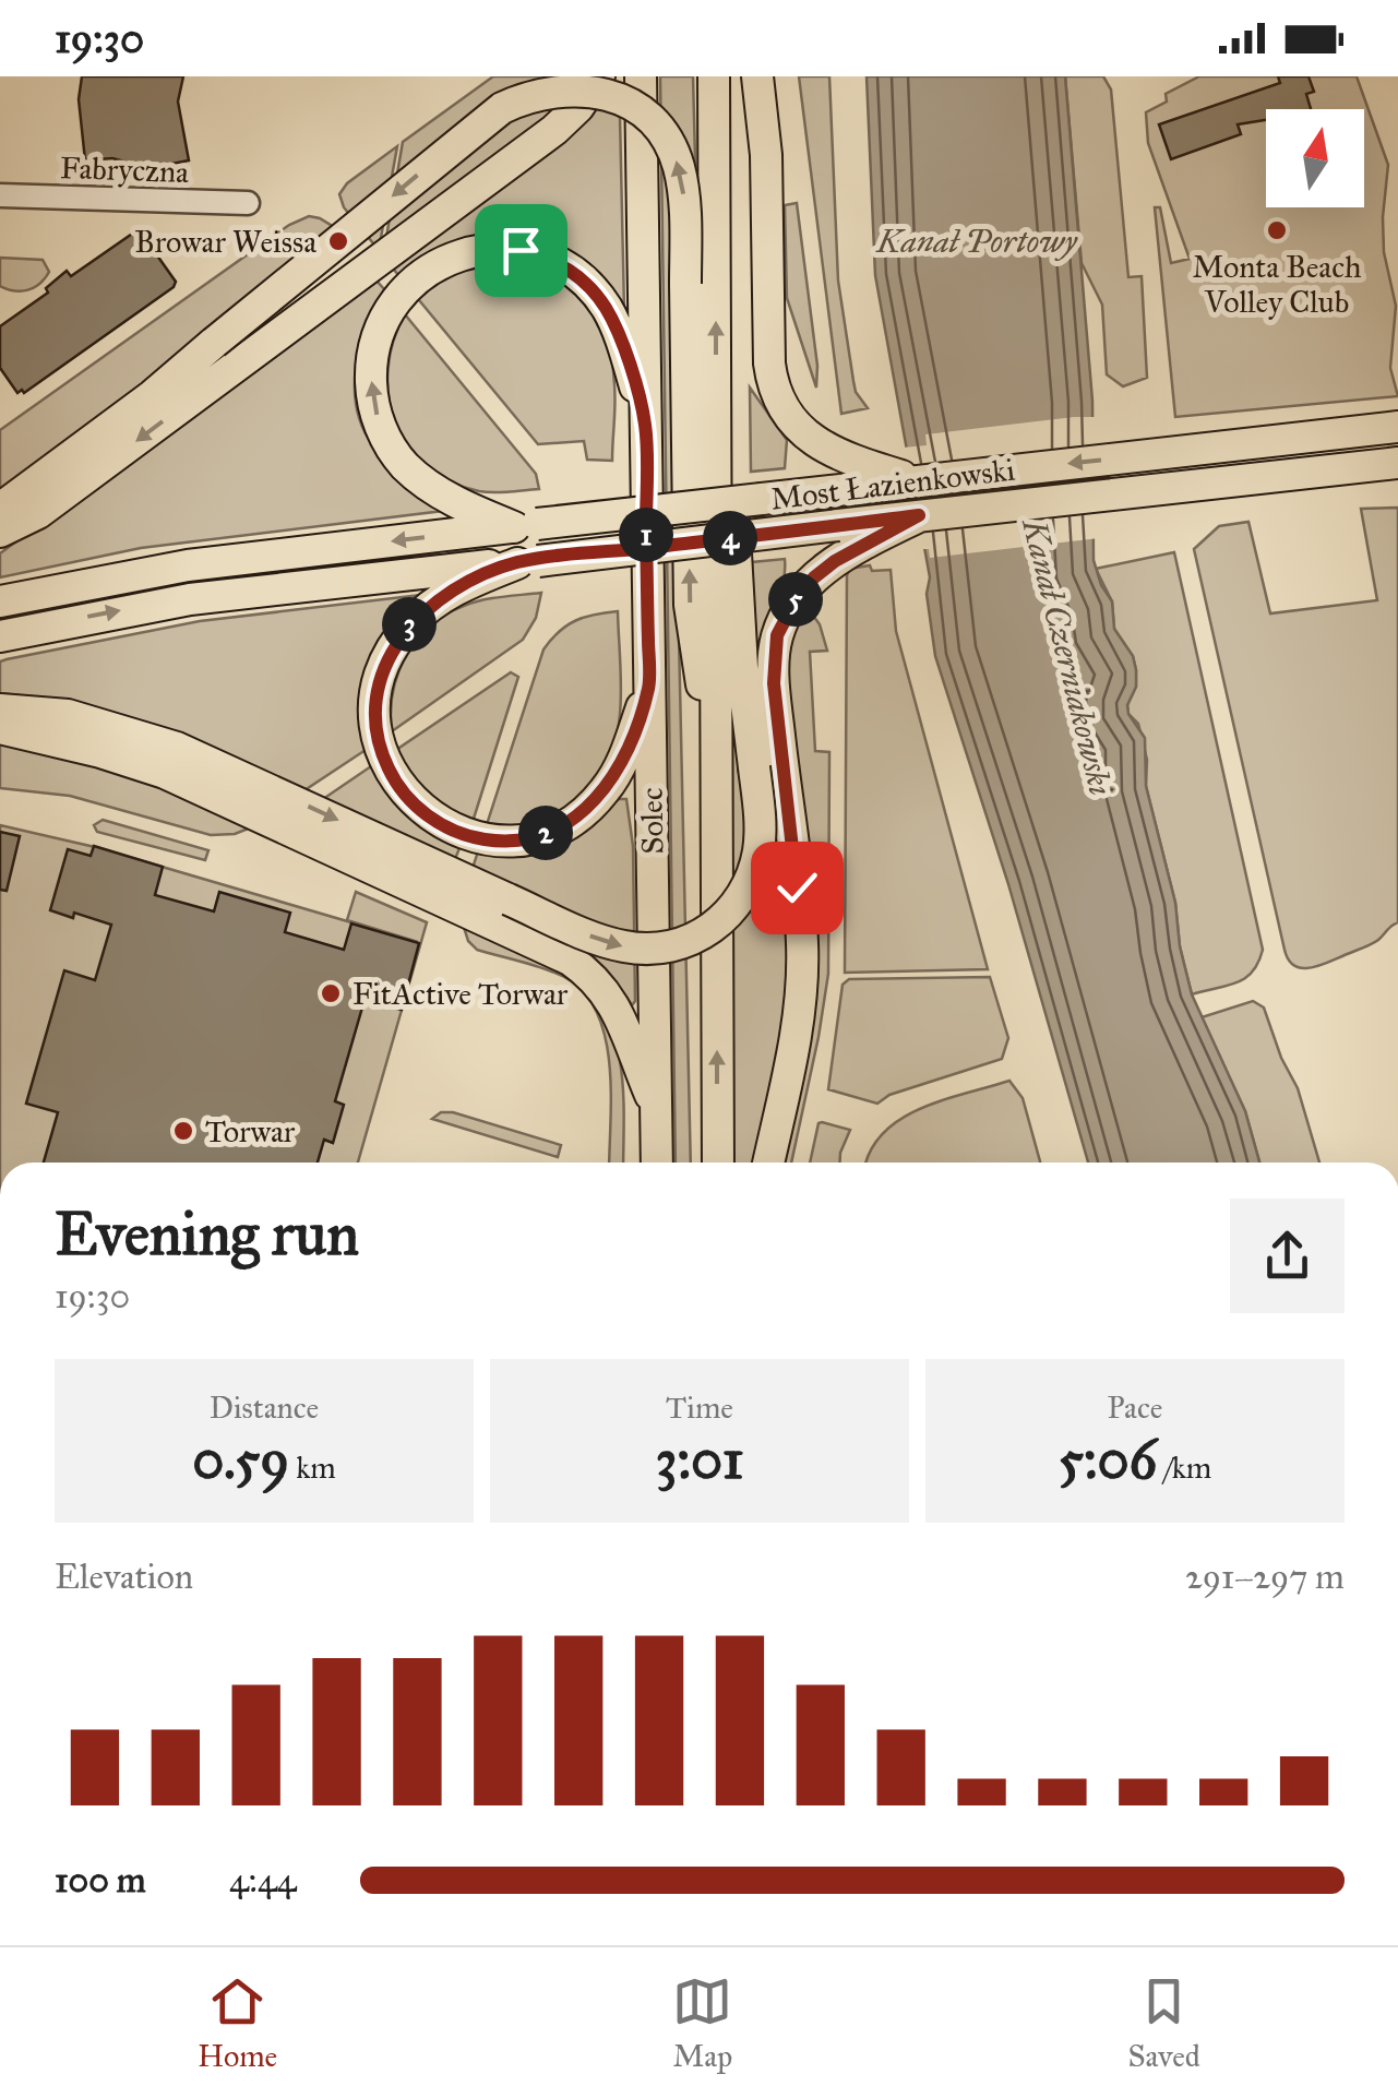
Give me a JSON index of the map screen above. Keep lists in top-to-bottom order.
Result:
{
  "streets": {
    "main road": ["Most Łazienkowski", "Solec"],
    "street": ["Fabryczna"]
  },
  "water": ["Kanał Portowy", "Kanał Czerniakowski"],
  "places": [
    "Monta Beach Volley Club",
    "Browar Weissa",
    "FitActive Torwar",
    "Torwar"
  ],
  "north": "top",
  "page": {
    "status": "19:30",
    "pins": [
      "1",
      "4",
      "5",
      "3",
      "2"
    ],
    "heading": ["Evening run", "19:30"],
    "stats": [
      ["Distance", "0.59 km"],
      ["Time", "3:01"],
      ["Pace", "5:06 /km"]
    ],
    "chart": ["Elevation", "291–297 m"],
    "list": [
      {
        "name": "100 m",
        "note": "4:44"
      }
    ],
    "tabs": ["Home", "Map", "Saved"]
  }
}
